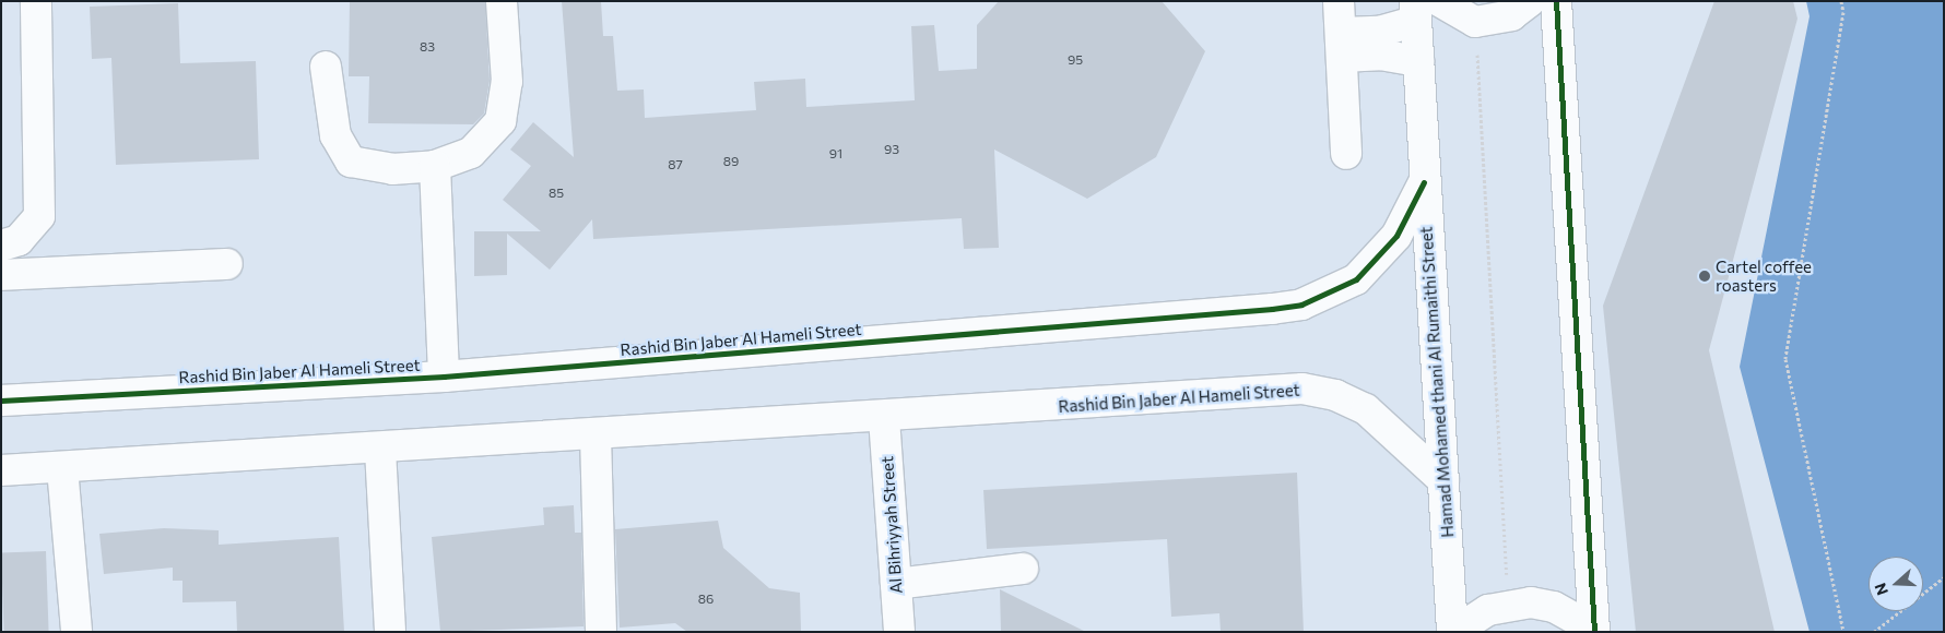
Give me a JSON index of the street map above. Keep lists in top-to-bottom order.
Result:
{
  "streets": {
    "street": ["Rashid Bin Jaber Al Hameli Street", "Hamad Mohamed thani Al Rumaithi Street", "Al Bihriyyah Street"]
  },
  "crossings": [
    ["Rashid Bin Jaber Al Hameli Street", "Hamad Mohamed thani Al Rumaithi Street"],
    ["Rashid Bin Jaber Al Hameli Street", "Al Bihriyyah Street"]
  ],
  "places": ["Cartel coffee roasters"],
  "house_numbers": [
    "83",
    "95",
    "93",
    "91",
    "89",
    "87",
    "85",
    "86"
  ],
  "north": "left"
}
